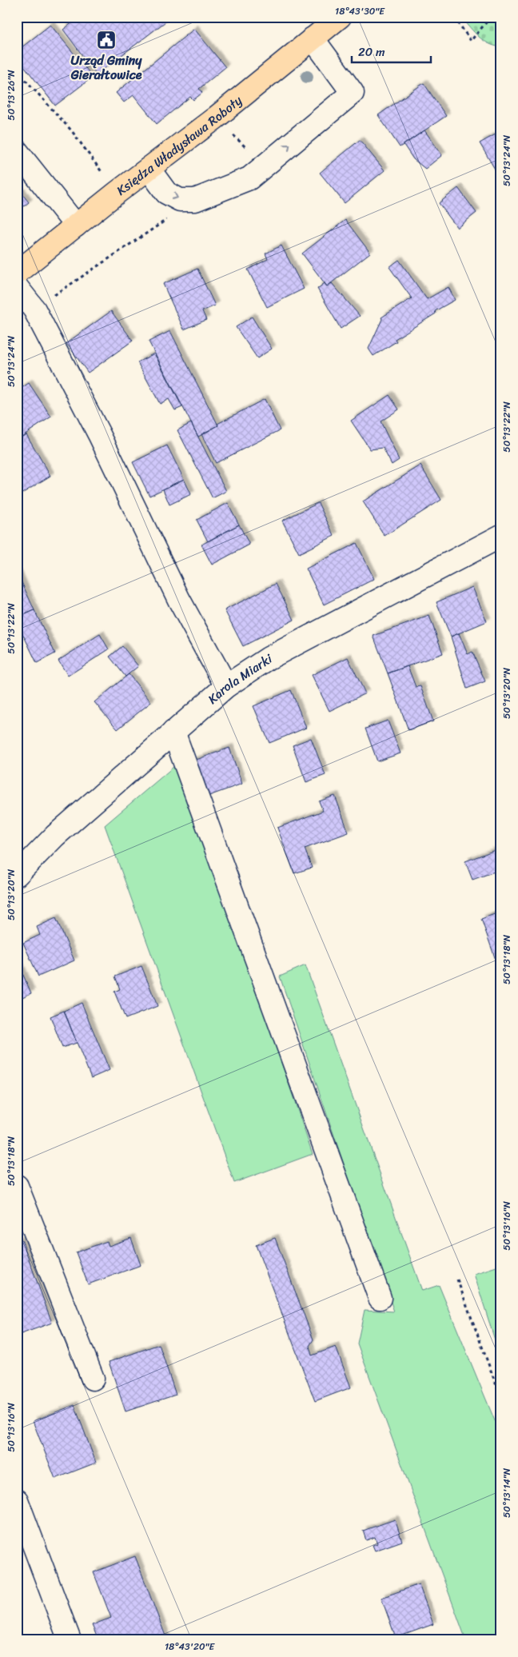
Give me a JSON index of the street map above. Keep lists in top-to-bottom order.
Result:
{
  "streets": {
    "main road": ["Księdza Władysława Roboty"],
    "street": ["Karola Miarki"]
  },
  "places": {
    "public building": ["Urząd Gminy Gierałtowice"]
  },
  "scale_bar": "20 m",
  "coordinates": [
    "18°43'30\"E",
    "50°13'26\"N",
    "50°13'24\"N",
    "50°13'22\"N",
    "50°13'20\"N",
    "50°13'18\"N",
    "50°13'16\"N",
    "50°13'14\"N",
    "18°43'20\"E"
  ]
}
